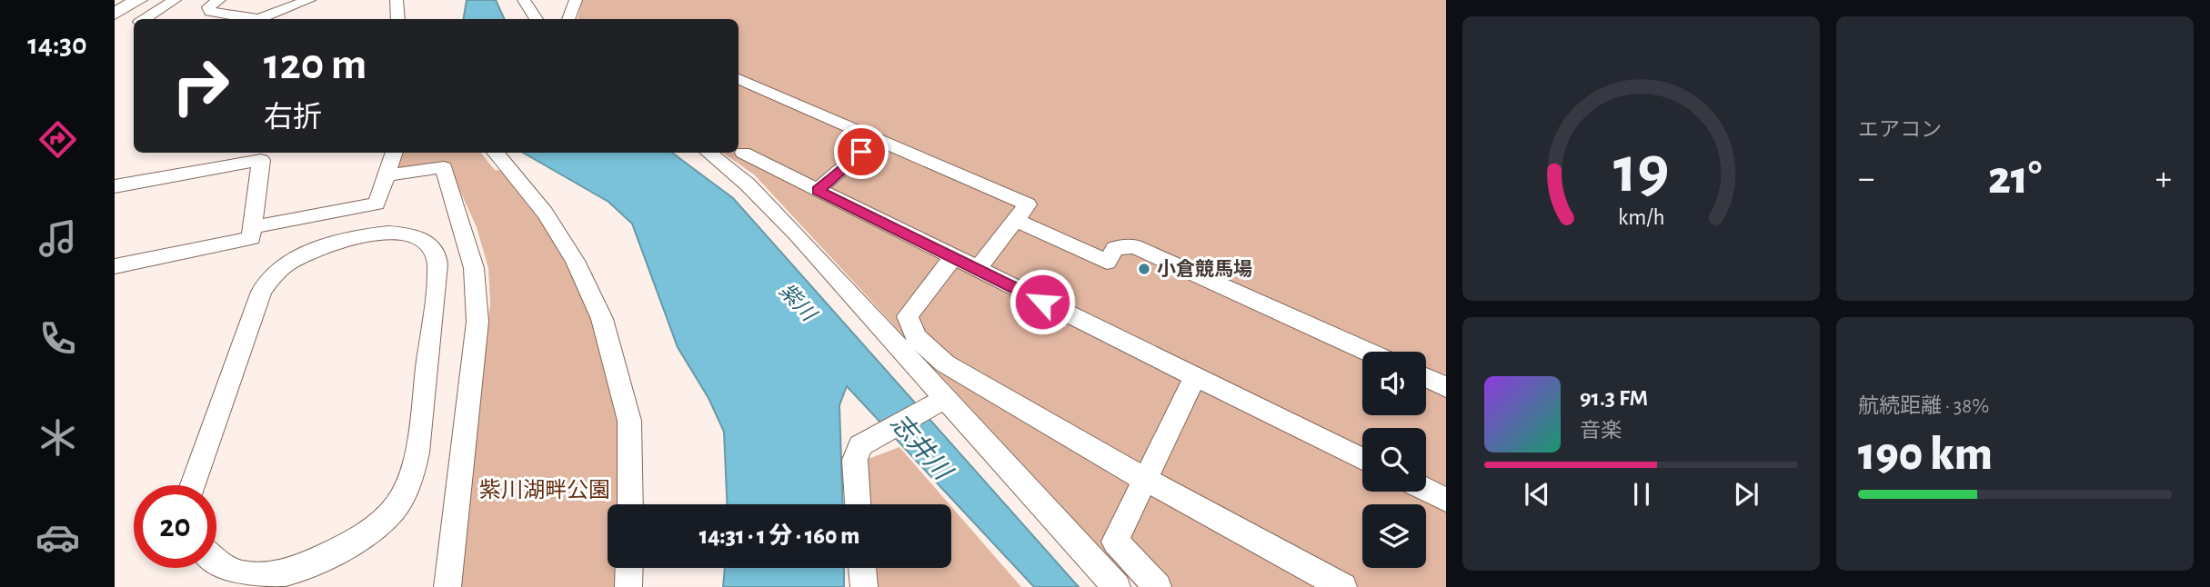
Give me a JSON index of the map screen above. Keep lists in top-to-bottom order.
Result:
{
  "water": ["紫川", "志井川"],
  "parks": ["紫川湖畔公園"],
  "places": ["小倉競馬場"],
  "page": {
    "tabs": "14:30",
    "tile": [
      "エアコン",
      ["航続距離 · 38%", "190 km"]
    ],
    "turn": ["120 m", "右折"],
    "heat": ["−", "21°", "+"],
    "song": ["91.3 FM", "音楽"],
    "limit": "20",
    "trip": "14:31 · 1 分 · 160 m",
    "gauge": ["19", "km/h"]
  }
}
